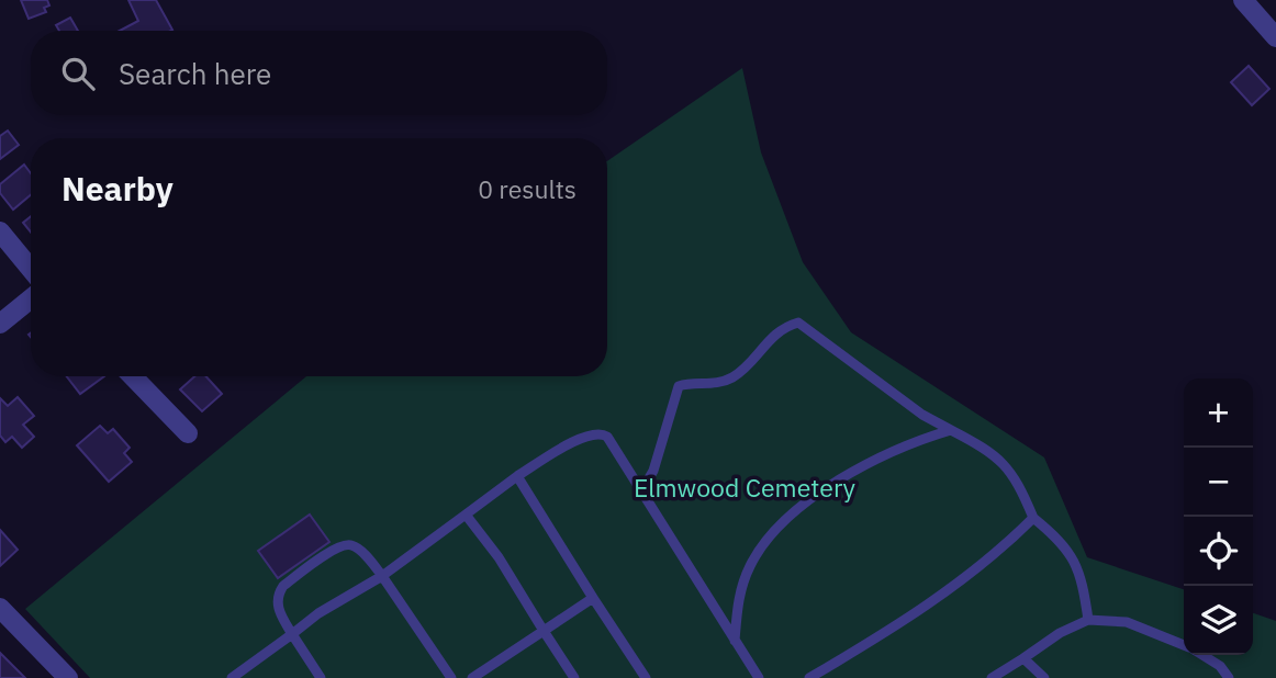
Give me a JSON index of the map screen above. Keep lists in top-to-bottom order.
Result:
{
  "parks": ["Elmwood Cemetery"],
  "page": {
    "search": "Search here",
    "heading": ["Nearby", "0 results"],
    "map_buttons": ["+", "−"]
  }
}
